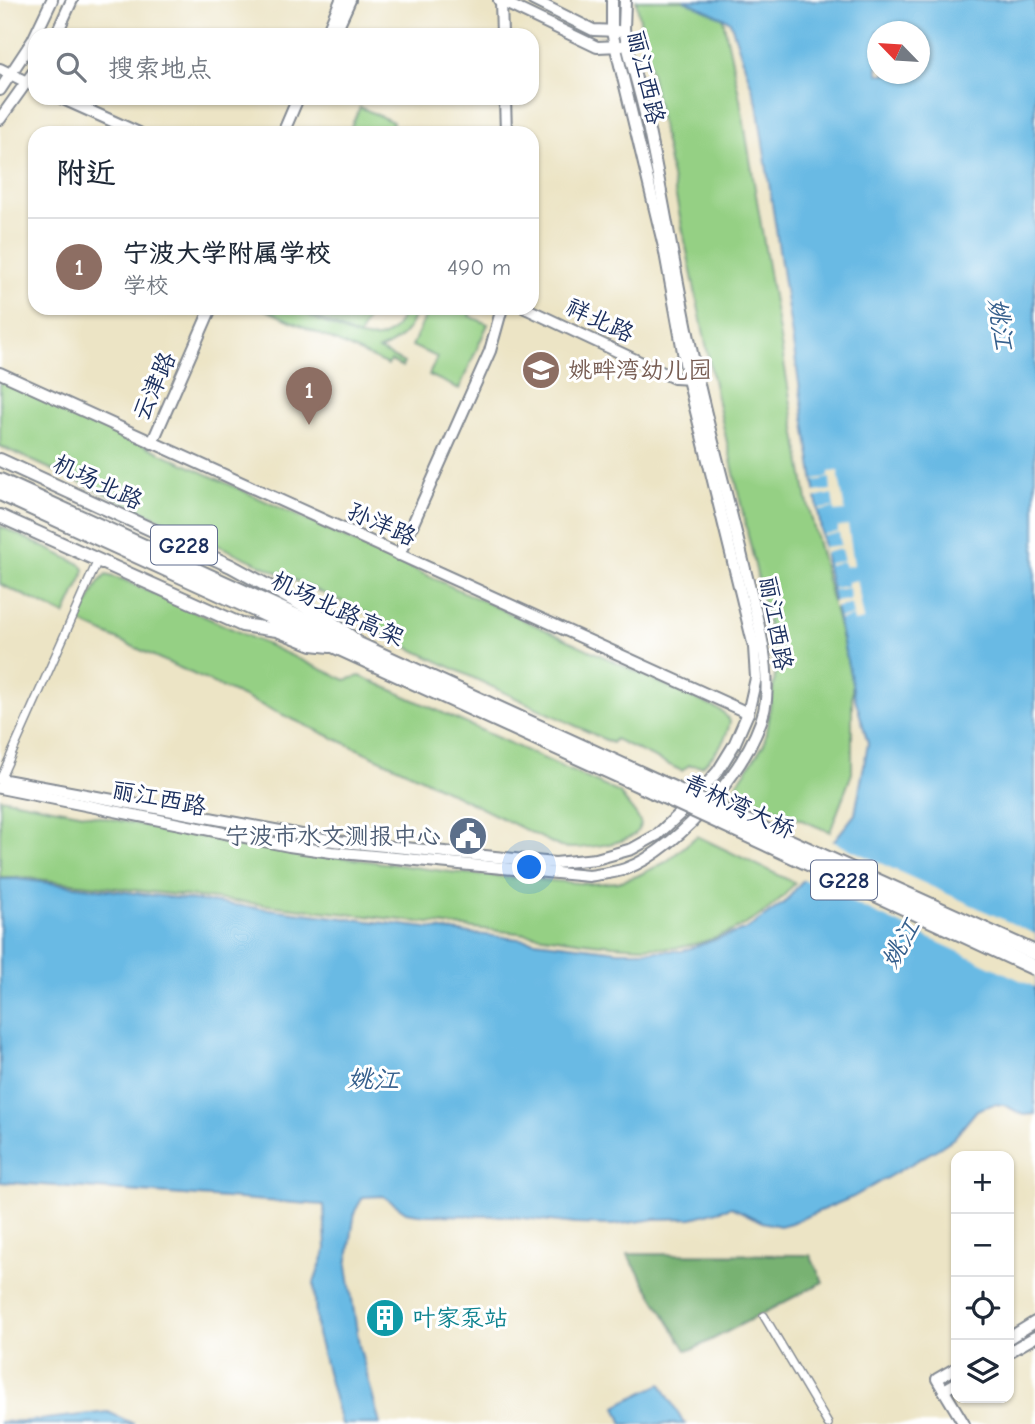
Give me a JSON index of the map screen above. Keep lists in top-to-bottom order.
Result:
{
  "streets": {
    "highway": ["G228", "机场北路高架", "青林湾大桥"],
    "main road": [
      "丽江西路",
      "祥北路",
      "云津路",
      "机场北路",
      "孙洋路"
    ]
  },
  "crossings": [
    ["丽江西路", "祥北路"],
    ["丽江西路", "孙洋路"],
    ["云津路", "孙洋路"],
    ["机场北路", "机场北路高架"],
    ["G228", "机场北路高架"],
    ["机场北路高架", "青林湾大桥"]
  ],
  "water": ["姚江"],
  "places": {
    "school or university": ["姚畔湾幼儿园"],
    "public building": ["宁波市水文测报中心"],
    "building": ["叶家泵站"]
  },
  "north": "top left",
  "page": {
    "search": "搜索地点",
    "heading": "附近",
    "list": [
      {
        "mark": "1",
        "name": "宁波大学附属学校",
        "note": "学校",
        "value": "490 m"
      }
    ],
    "pins": "1",
    "map_buttons": ["+", "−"]
  }
}
